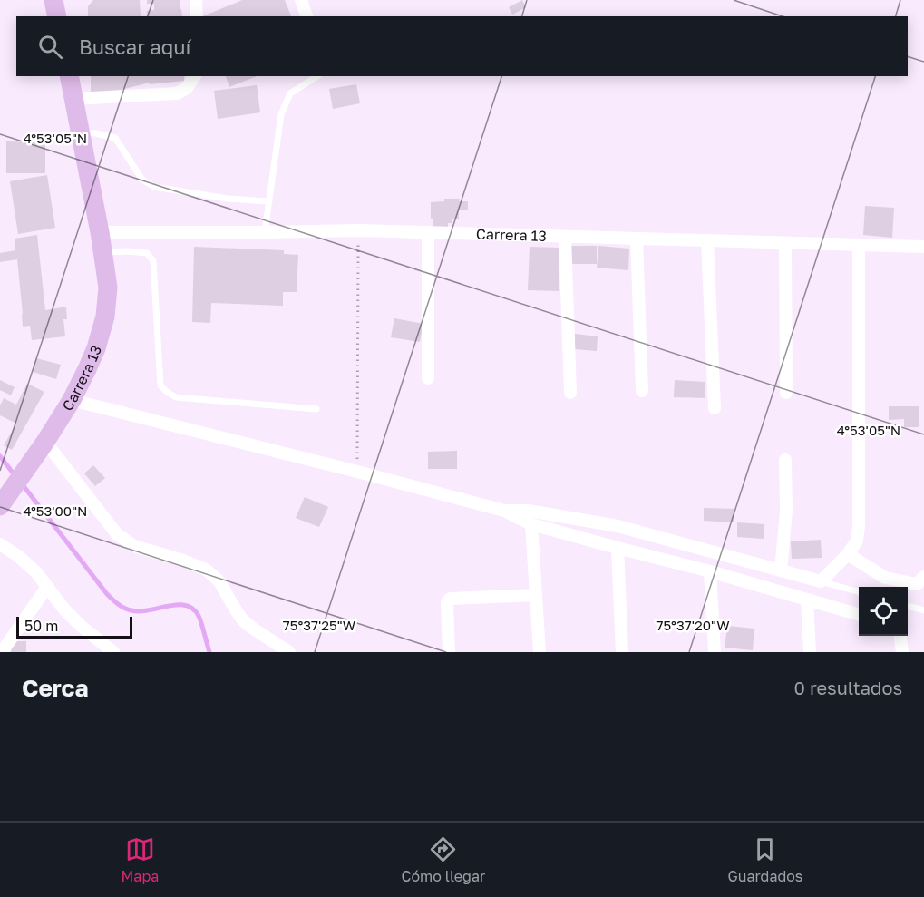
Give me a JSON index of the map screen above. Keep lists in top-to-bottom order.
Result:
{
  "streets": {
    "main road": ["Carrera 13"]
  },
  "scale_bar": "50 m",
  "page": {
    "search": "Buscar aquí",
    "scale": "50 m",
    "heading": ["Cerca", "0 resultados"],
    "nav": ["Mapa", "Cómo llegar", "Guardados"]
  },
  "coordinates": [
    "4°53'05\"N",
    "4°53'00\"N",
    "75°37'25\"W",
    "75°37'20\"W"
  ]
}
